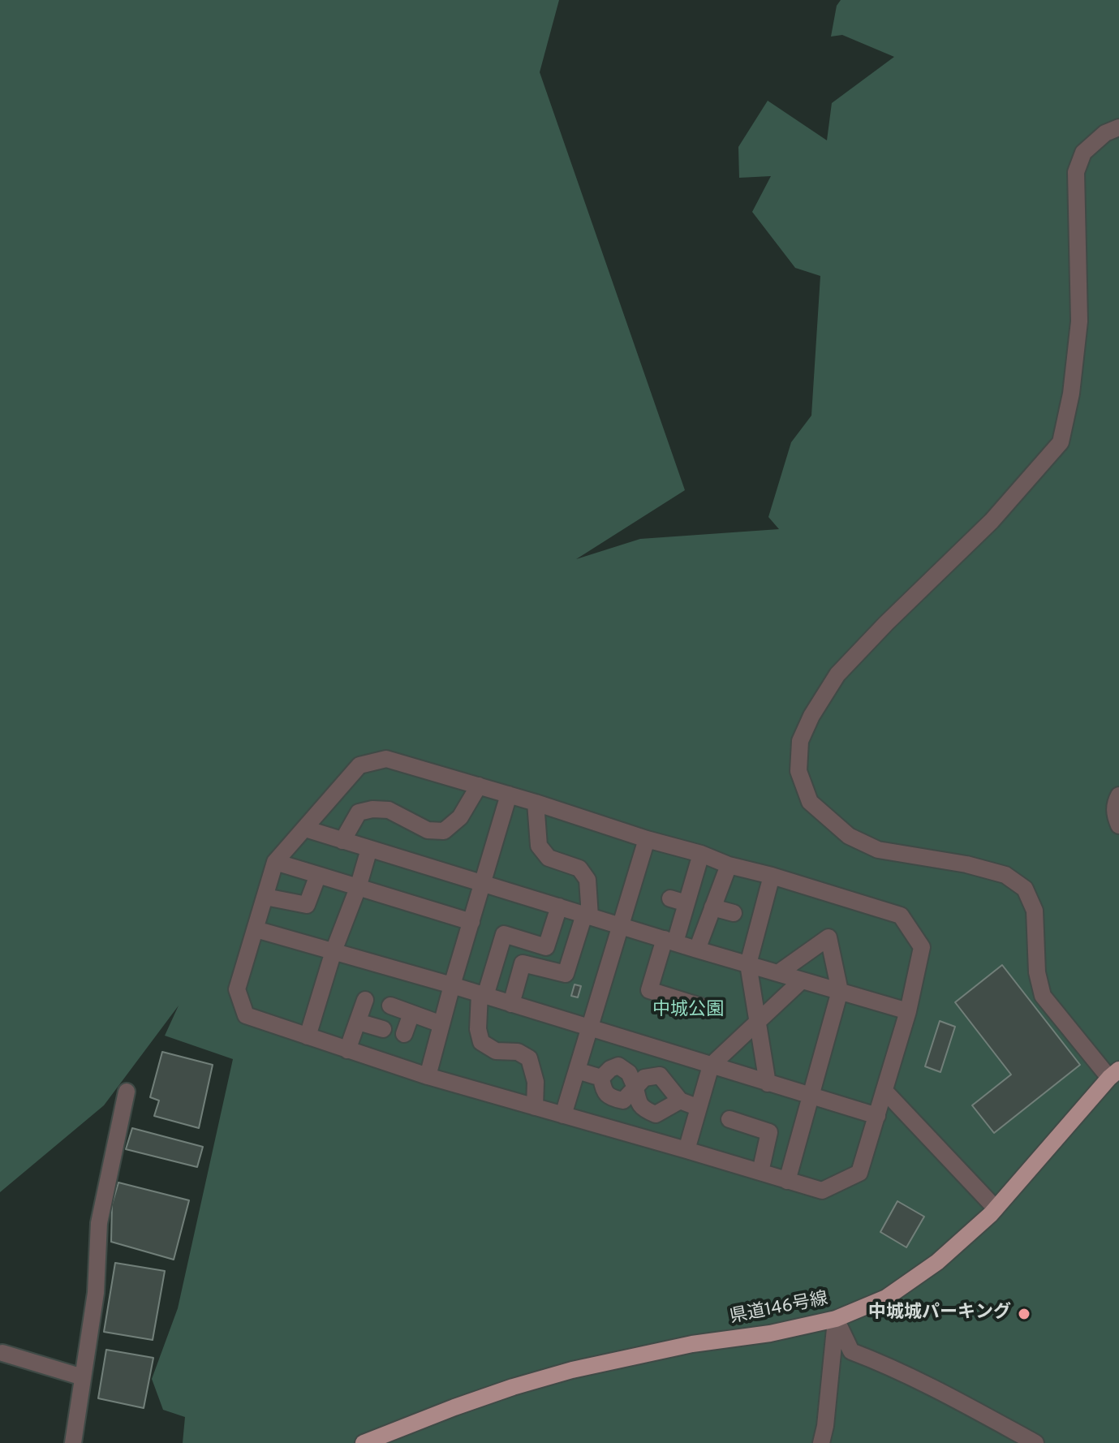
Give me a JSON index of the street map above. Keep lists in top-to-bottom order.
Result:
{
  "streets": {
    "main road": ["県道146号線"]
  },
  "parks": ["中城公園"],
  "places": ["中城城パーキング"]
}
